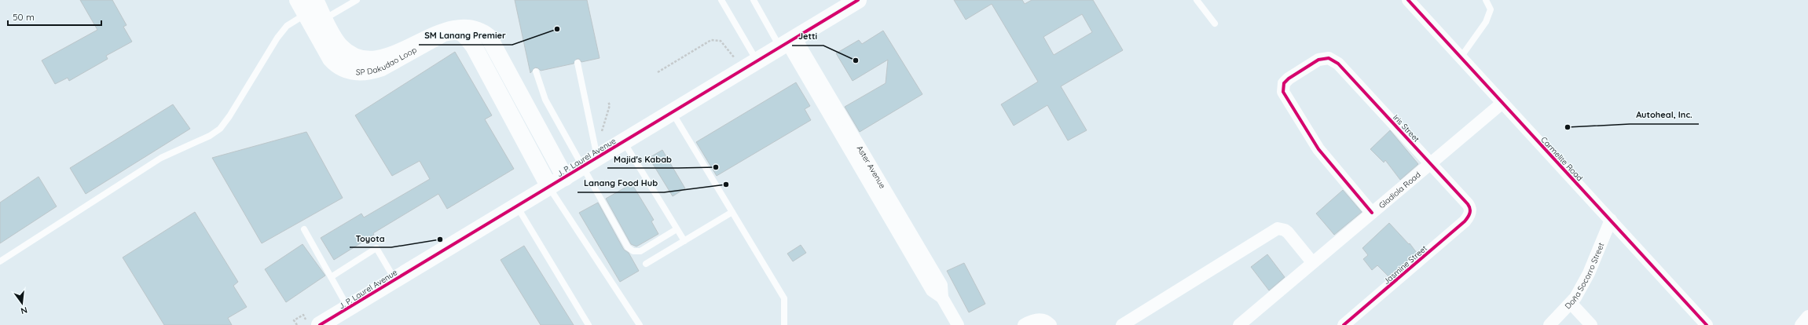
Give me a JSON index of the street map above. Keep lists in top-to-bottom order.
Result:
{
  "streets": {
    "main road": ["SP Dakudao Loop", "J. P. Laurel Avenue"],
    "street": [
      "Iris Street",
      "Carmelite Road",
      "Aster Avenue",
      "Gladiola Road",
      "Jasmine Street",
      "Doña Socorro Street"
    ]
  },
  "crossings": [
    ["Iris Street", "Gladiola Road"],
    ["Iris Street", "Jasmine Street"],
    ["J. P. Laurel Avenue", "Aster Avenue"],
    ["Carmelite Road", "Gladiola Road"],
    ["Carmelite Road", "Doña Socorro Street"]
  ],
  "places": [
    "SM Lanang Premier",
    "Jetti",
    "Autoheal, Inc.",
    "Majid's Kabab",
    "Lanang Food Hub",
    "Toyota"
  ],
  "scale_bar": "50 m",
  "north": "bottom"
}
